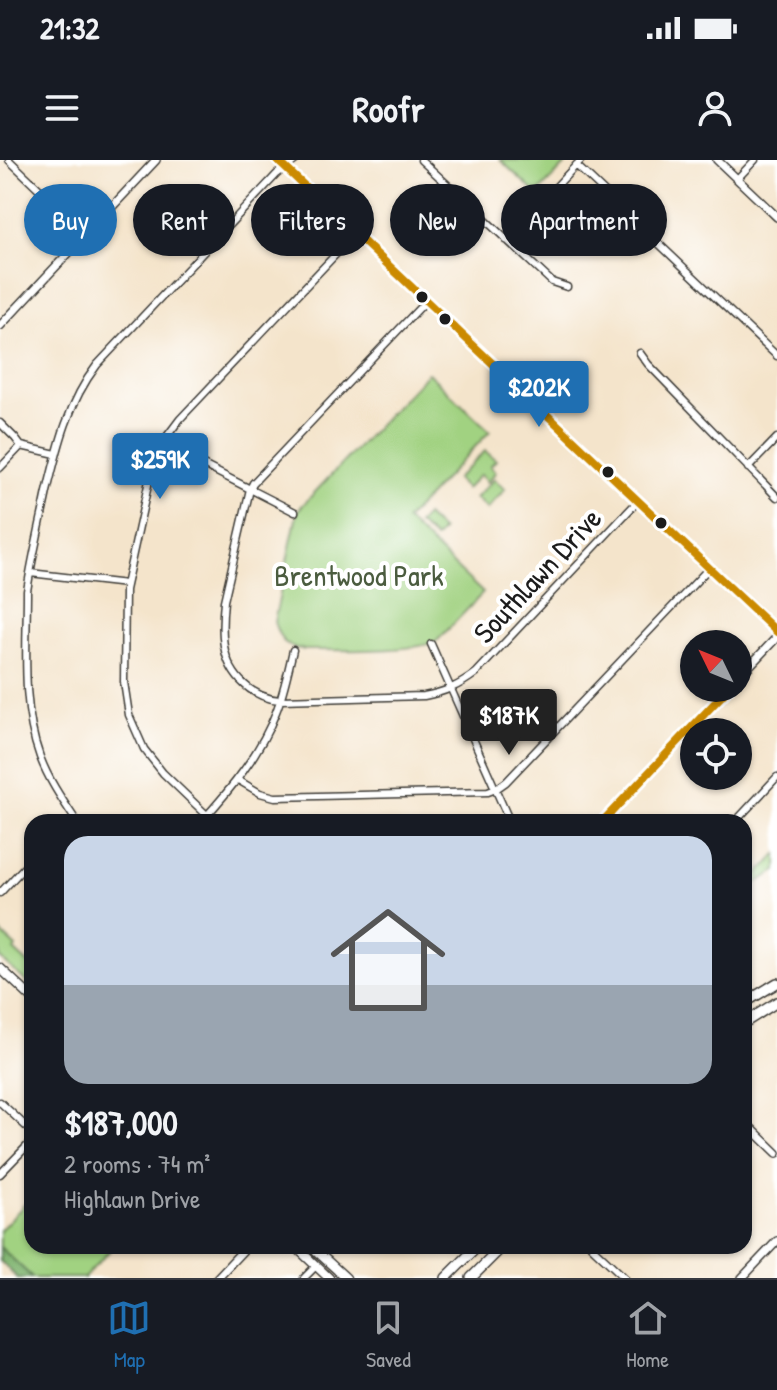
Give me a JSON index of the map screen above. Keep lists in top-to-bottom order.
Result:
{
  "streets": {
    "street": ["Southlawn Drive"]
  },
  "parks": ["Brentwood Park"],
  "north": "top left",
  "page": {
    "status": "21:32",
    "header": "Roofr",
    "chip": [
      "Buy",
      "Rent",
      "Filters",
      "New",
      "Apartment"
    ],
    "price": ["$202K", "$259K", "$187K"],
    "list": [
      {
        "name": "$187,000",
        "note": "2 rooms · 74 m² · Highlawn Drive"
      }
    ],
    "tabs": ["Map", "Saved", "Home"]
  }
}
